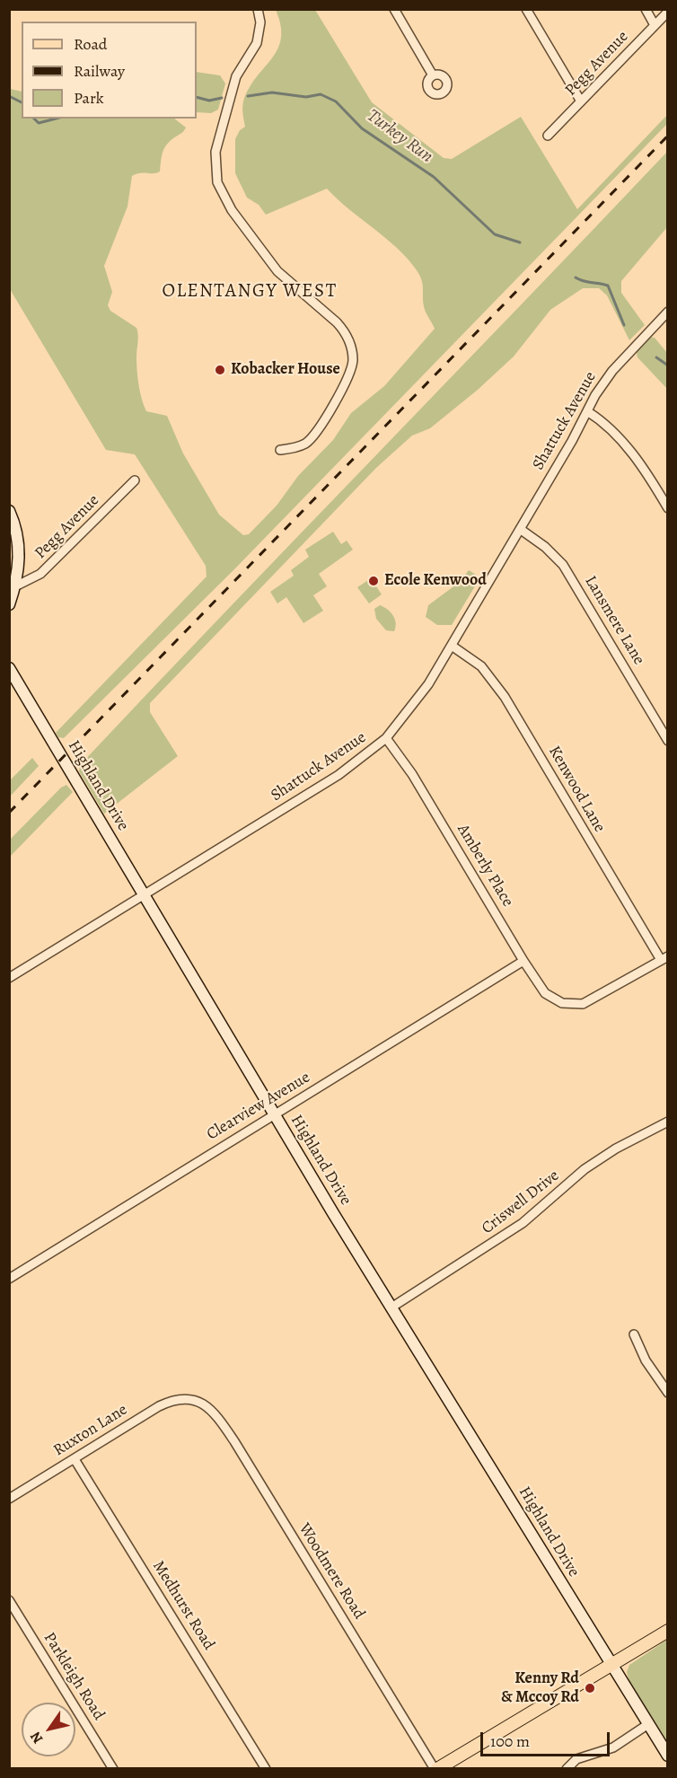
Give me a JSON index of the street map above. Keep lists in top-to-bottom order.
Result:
{
  "streets": {
    "street": [
      "Pegg Avenue",
      "Shattuck Avenue",
      "Lansmere Lane",
      "Highland Drive",
      "Kenwood Lane",
      "Amberly Place",
      "Clearview Avenue",
      "Criswell Drive",
      "Ruxton Lane",
      "Woodmere Road",
      "Medhurst Road",
      "Parkleigh Road"
    ]
  },
  "crossings": [
    ["Shattuck Avenue", "Lansmere Lane"],
    ["Shattuck Avenue", "Highland Drive"],
    ["Shattuck Avenue", "Kenwood Lane"],
    ["Shattuck Avenue", "Amberly Place"],
    ["Highland Drive", "Clearview Avenue"],
    ["Highland Drive", "Criswell Drive"],
    ["Kenwood Lane", "Amberly Place"],
    ["Amberly Place", "Clearview Avenue"],
    ["Ruxton Lane", "Woodmere Road"],
    ["Ruxton Lane", "Medhurst Road"]
  ],
  "districts": ["OLENTANGY WEST"],
  "water": ["Turkey Run"],
  "places": ["Kobacker House", "Ecole Kenwood", "Kenny Rd & Mccoy Rd"],
  "legend": ["Road", "Railway", "Park"],
  "scale_bar": "100 m",
  "north": "bottom left"
}
